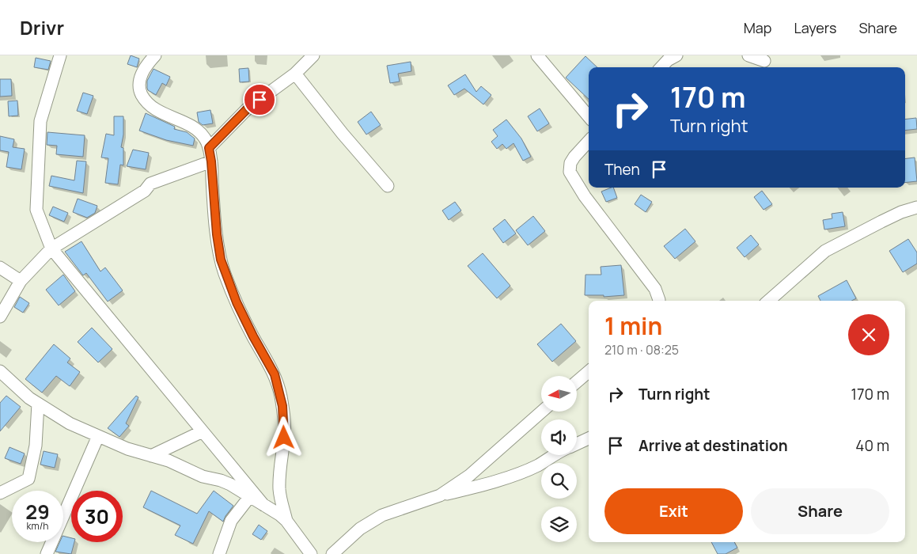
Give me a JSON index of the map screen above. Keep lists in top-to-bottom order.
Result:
{
  "north": "left",
  "page": {
    "header": "Drivr",
    "nav": ["Map", "Layers", "Share"],
    "turn": ["170 m", "Turn right"],
    "then": "Then",
    "heading": ["1 min", "210 m · 08:25"],
    "list": [
      {
        "name": "Turn right",
        "value": "170 m"
      },
      {
        "name": "Arrive at destination",
        "value": "40 m"
      }
    ],
    "buttons": ["Exit", "Share"],
    "speed": "29 km/h",
    "limit": "30"
  }
}
